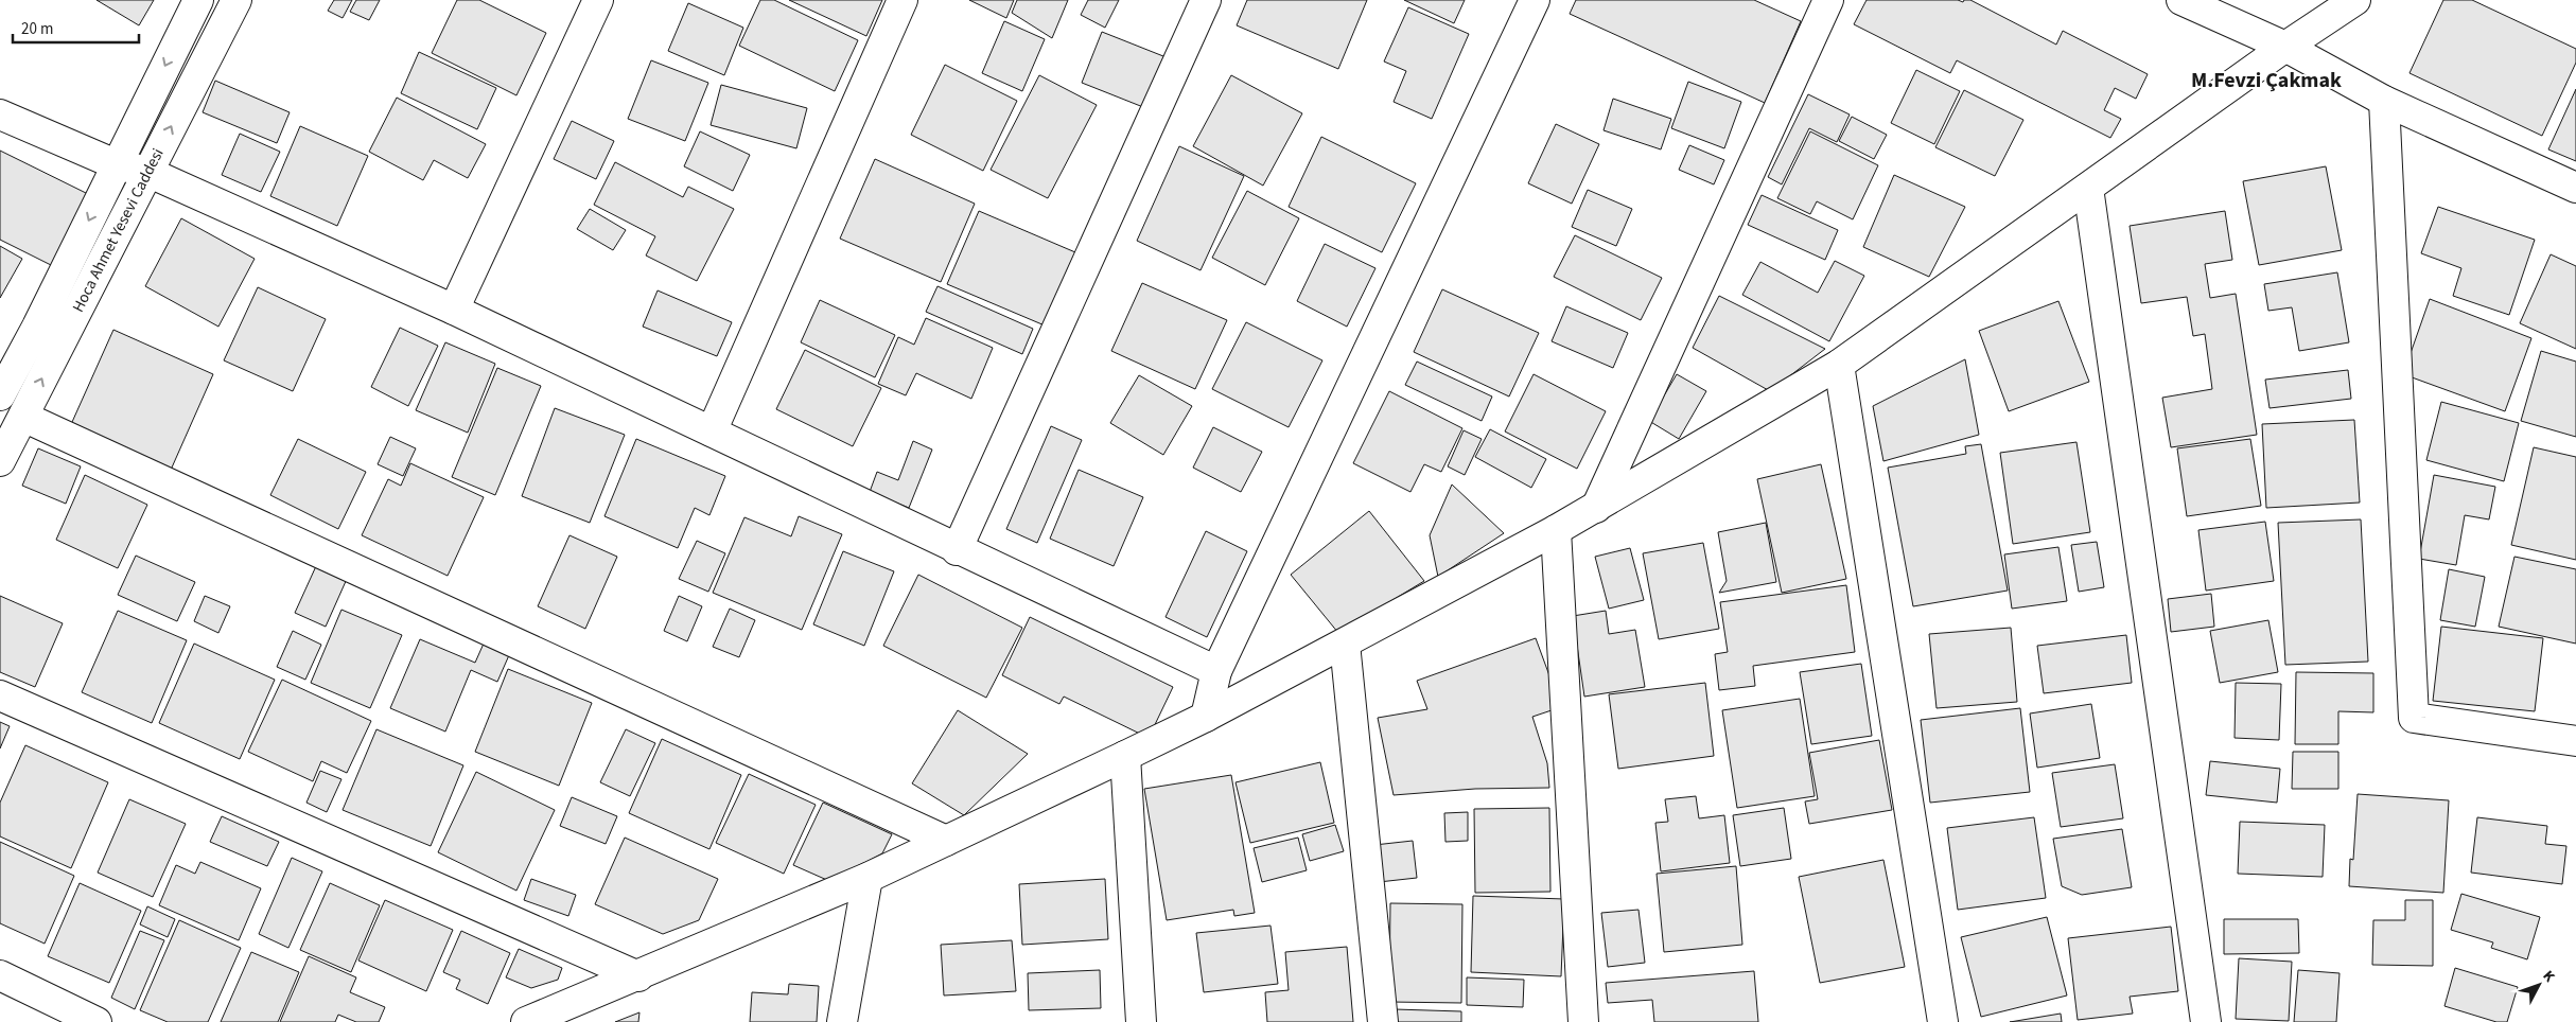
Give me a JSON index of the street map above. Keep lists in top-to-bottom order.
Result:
{
  "streets": {
    "street": ["Hoca Ahmet Yesevi Caddesi"]
  },
  "districts": ["M.Fevzi Çakmak"],
  "scale_bar": "20 m",
  "north": "top right"
}
